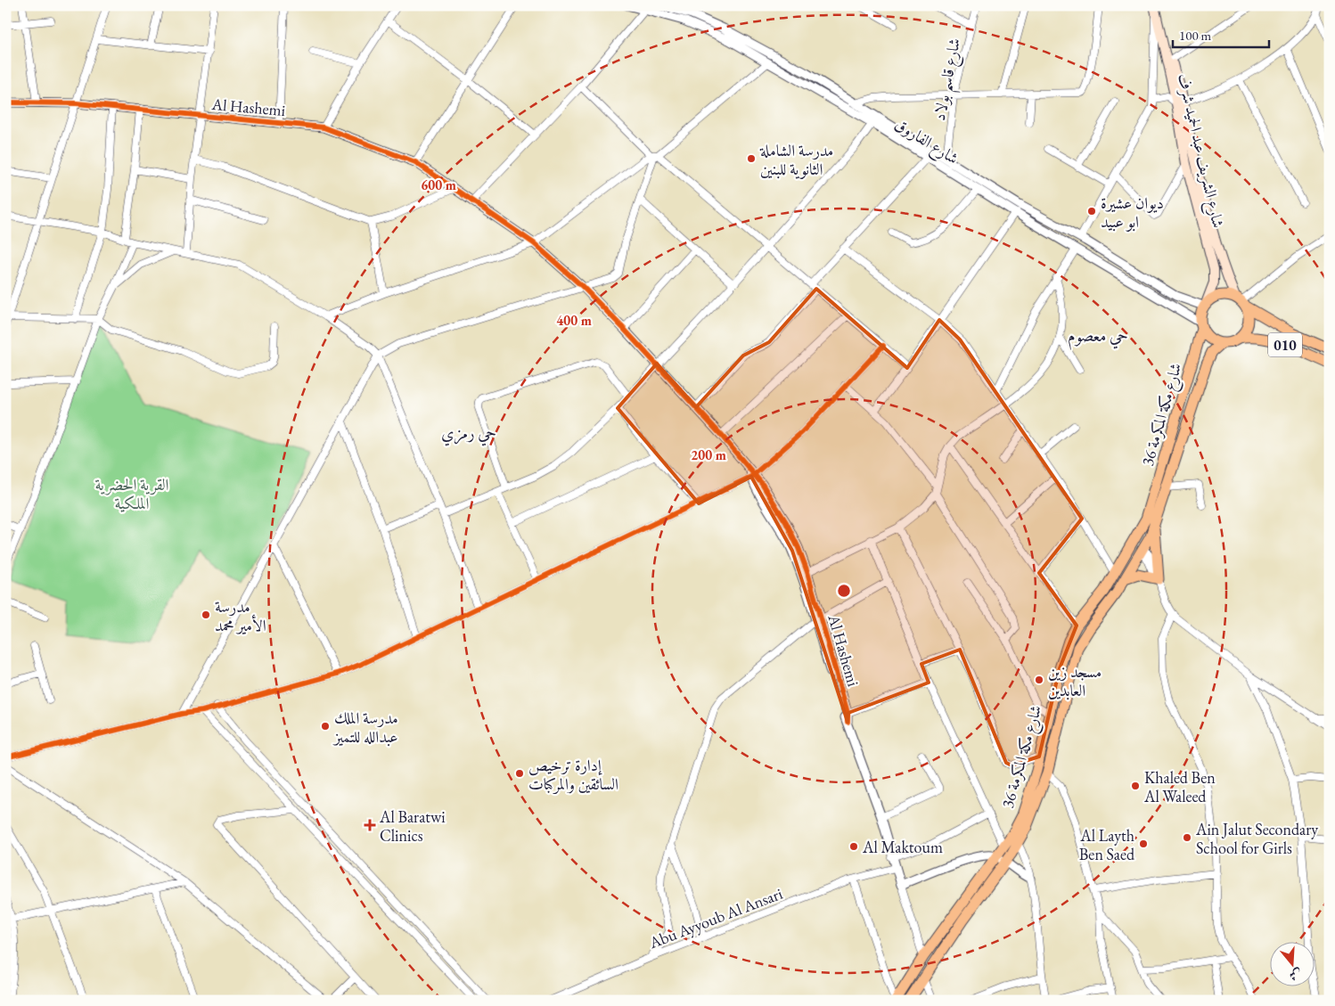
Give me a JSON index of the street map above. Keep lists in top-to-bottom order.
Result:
{
  "streets": {
    "main road": ["شارع الشريف عبد الحميد شرف", "010", "شارع مكة المكرمة 36"],
    "street": [
      "شارع قاسم بولاد",
      "Al Hashemi",
      "شارع الفاروق",
      "Abu Ayyoub Al Ansari"
    ]
  },
  "crossings": [
    ["شارع قاسم بولاد", "شارع الفاروق"],
    ["Al Hashemi", "Abu Ayyoub Al Ansari"],
    ["شارع الفاروق", "شارع الشريف عبد الحميد شرف"],
    ["شارع الفاروق", "010"],
    ["شارع الفاروق", "شارع مكة المكرمة 36"],
    ["شارع الشريف عبد الحميد شرف", "010"],
    ["شارع الشريف عبد الحميد شرف", "شارع مكة المكرمة 36"],
    ["010", "شارع مكة المكرمة 36"]
  ],
  "districts": ["حي معصوم", "حي رمزي"],
  "parks": ["القرية الحضرية الملكية"],
  "places": {
    "other": [
      "مدرسة الشاملة الثانوية للبنين",
      "ديوان عشيرة ابو عبيد",
      "مدرسة الأمير محمد",
      "مسجد زين العابدين",
      "مدرسة الملك عبدالله للتميز",
      "إدارة ترخيص السائقين والمركبات",
      "Khaled Ben Al Waleed",
      "Ain Jalut Secondary School for Girls",
      "Al Layth Ben Saed",
      "Al Maktoum"
    ],
    "health": ["Al Baratwi Clinics"]
  },
  "scale_bar": "100 m",
  "north": "bottom",
  "rings": ["600 m", "400 m", "200 m"]
}
